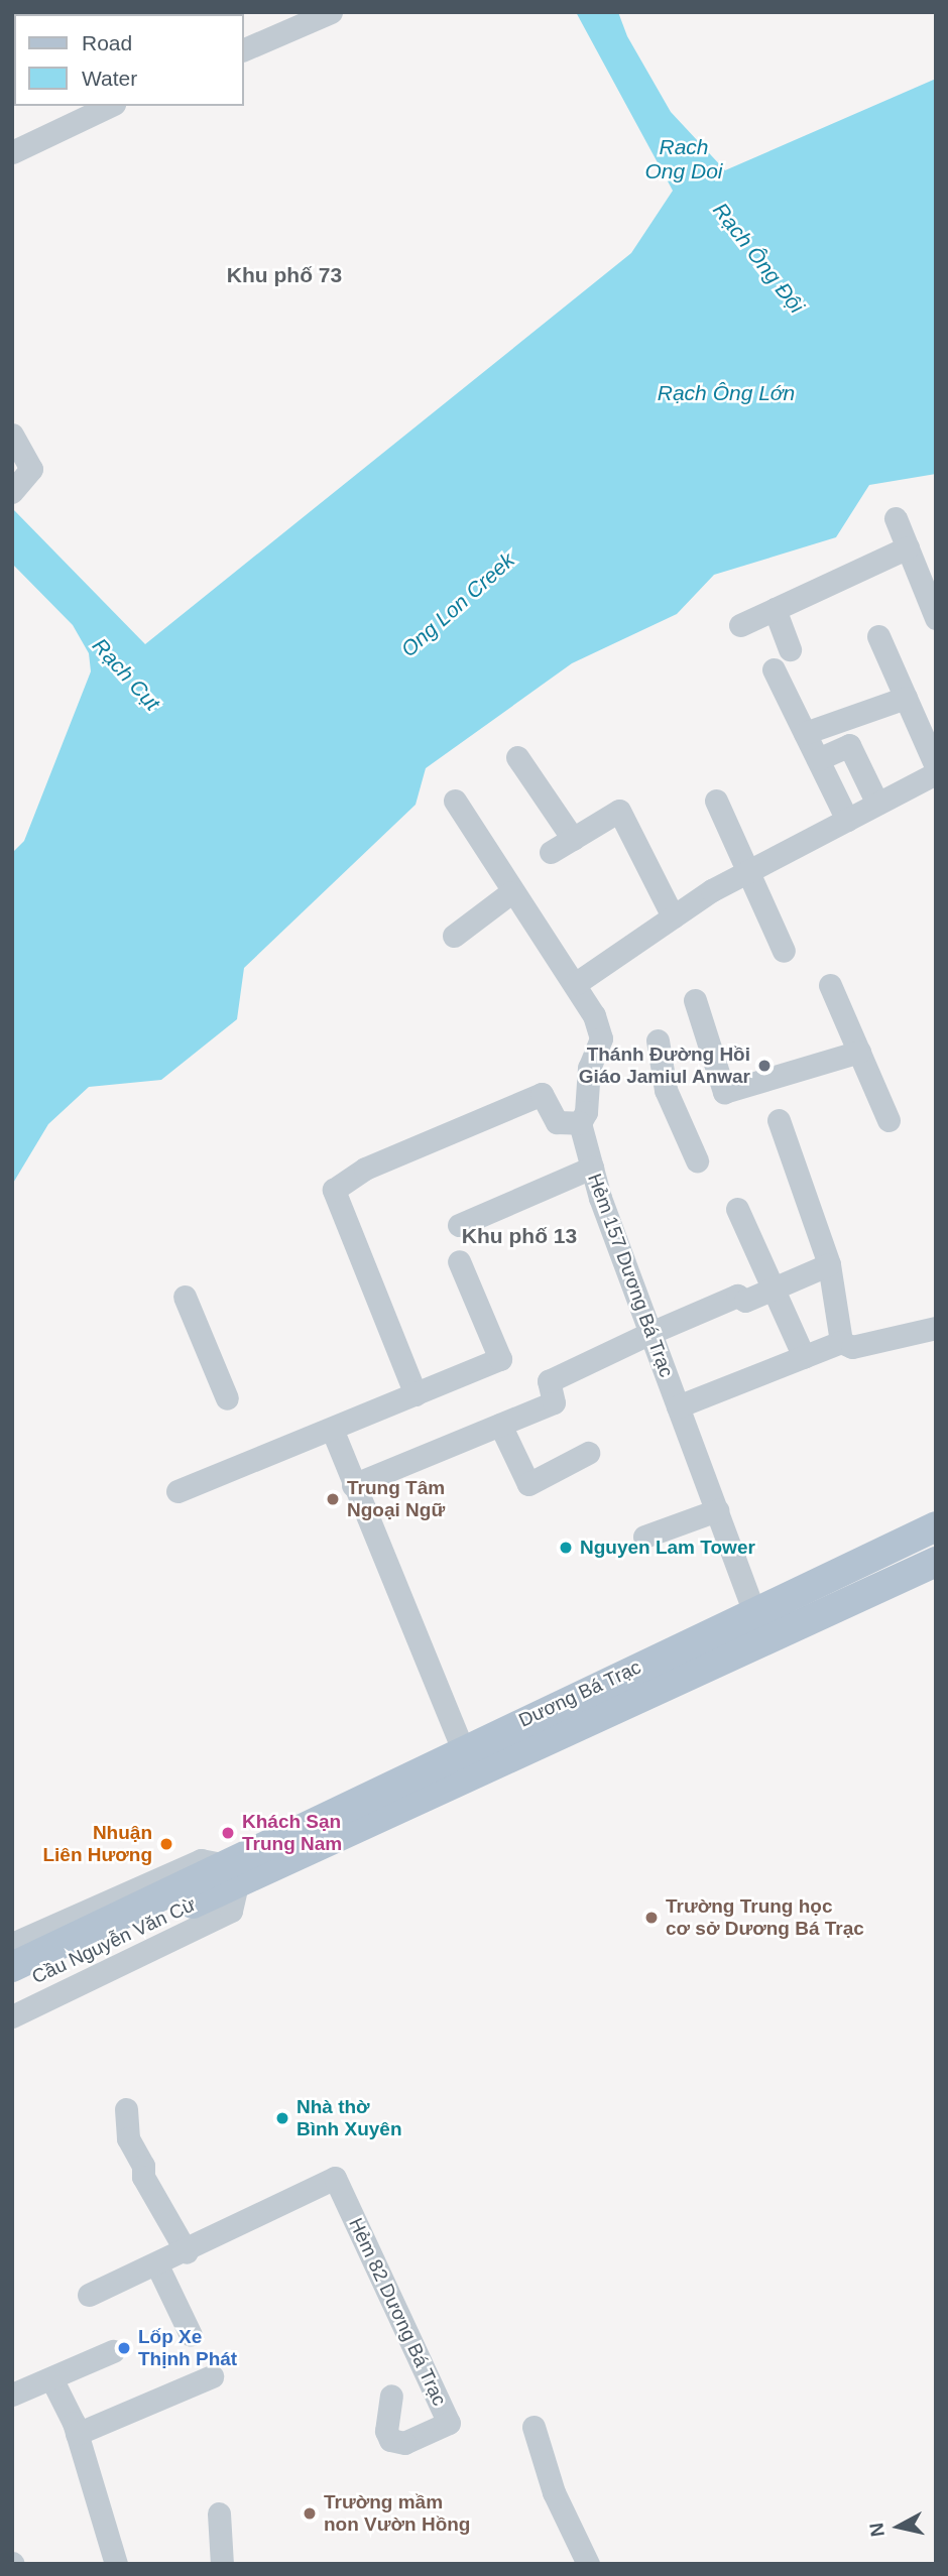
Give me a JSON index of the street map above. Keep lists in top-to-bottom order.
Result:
{
  "streets": {
    "main road": ["Dương Bá Trạc", "Cầu Nguyễn Văn Cừ"],
    "street": ["Hẻm 157 Dương Bá Trạc", "Hẻm 82 Dương Bá Trạc"]
  },
  "crossings": [
    ["Hẻm 157 Dương Bá Trạc", "Dương Bá Trạc"],
    ["Dương Bá Trạc", "Cầu Nguyễn Văn Cừ"]
  ],
  "districts": ["Khu phố 73", "Khu phố 13"],
  "water": [
    "Rach Ong Doi",
    "Rạch Ông Đội",
    "Rạch Ông Lớn",
    "Ong Lon Creek",
    "Rạch Cụt"
  ],
  "places": [
    "Thánh Đường Hồi Giáo Jamiul Anwar",
    "Trung Tâm Ngoại Ngữ",
    "Nguyen Lam Tower",
    "Khách Sạn Trung Nam",
    "Nhuận Liên Hương",
    "Trường Trung học cơ sở Dương Bá Trạc",
    "Nhà thờ Bình Xuyên",
    "Lốp Xe Thịnh Phát",
    "Trường mầm non Vườn Hồng"
  ],
  "legend": ["Road", "Water"],
  "north": "left"
}
